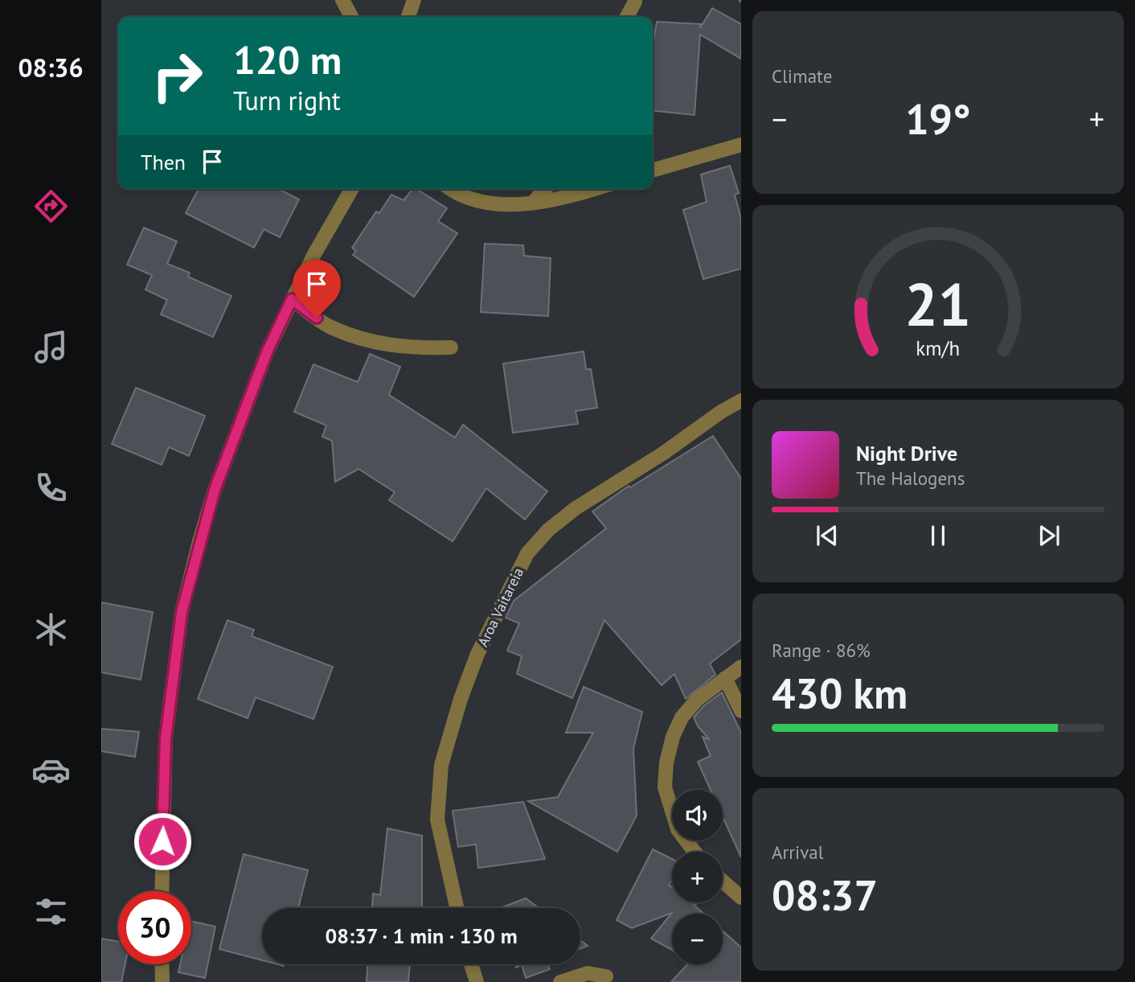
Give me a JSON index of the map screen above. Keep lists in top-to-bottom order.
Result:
{
  "streets": {
    "street": ["Aroa Vaitareia"]
  },
  "page": {
    "tabs": "08:36",
    "tile": [
      "Climate",
      ["Range · 86%", "430 km"],
      ["Arrival", "08:37"]
    ],
    "turn": ["120 m", "Turn right"],
    "heat": ["−", "19°", "+"],
    "then": "Then",
    "song": ["Night Drive", "The Halogens"],
    "map_buttons": ["+", "−"],
    "limit": "30",
    "trip": "08:37 · 1 min · 130 m",
    "gauge": ["21", "km/h"]
  }
}
